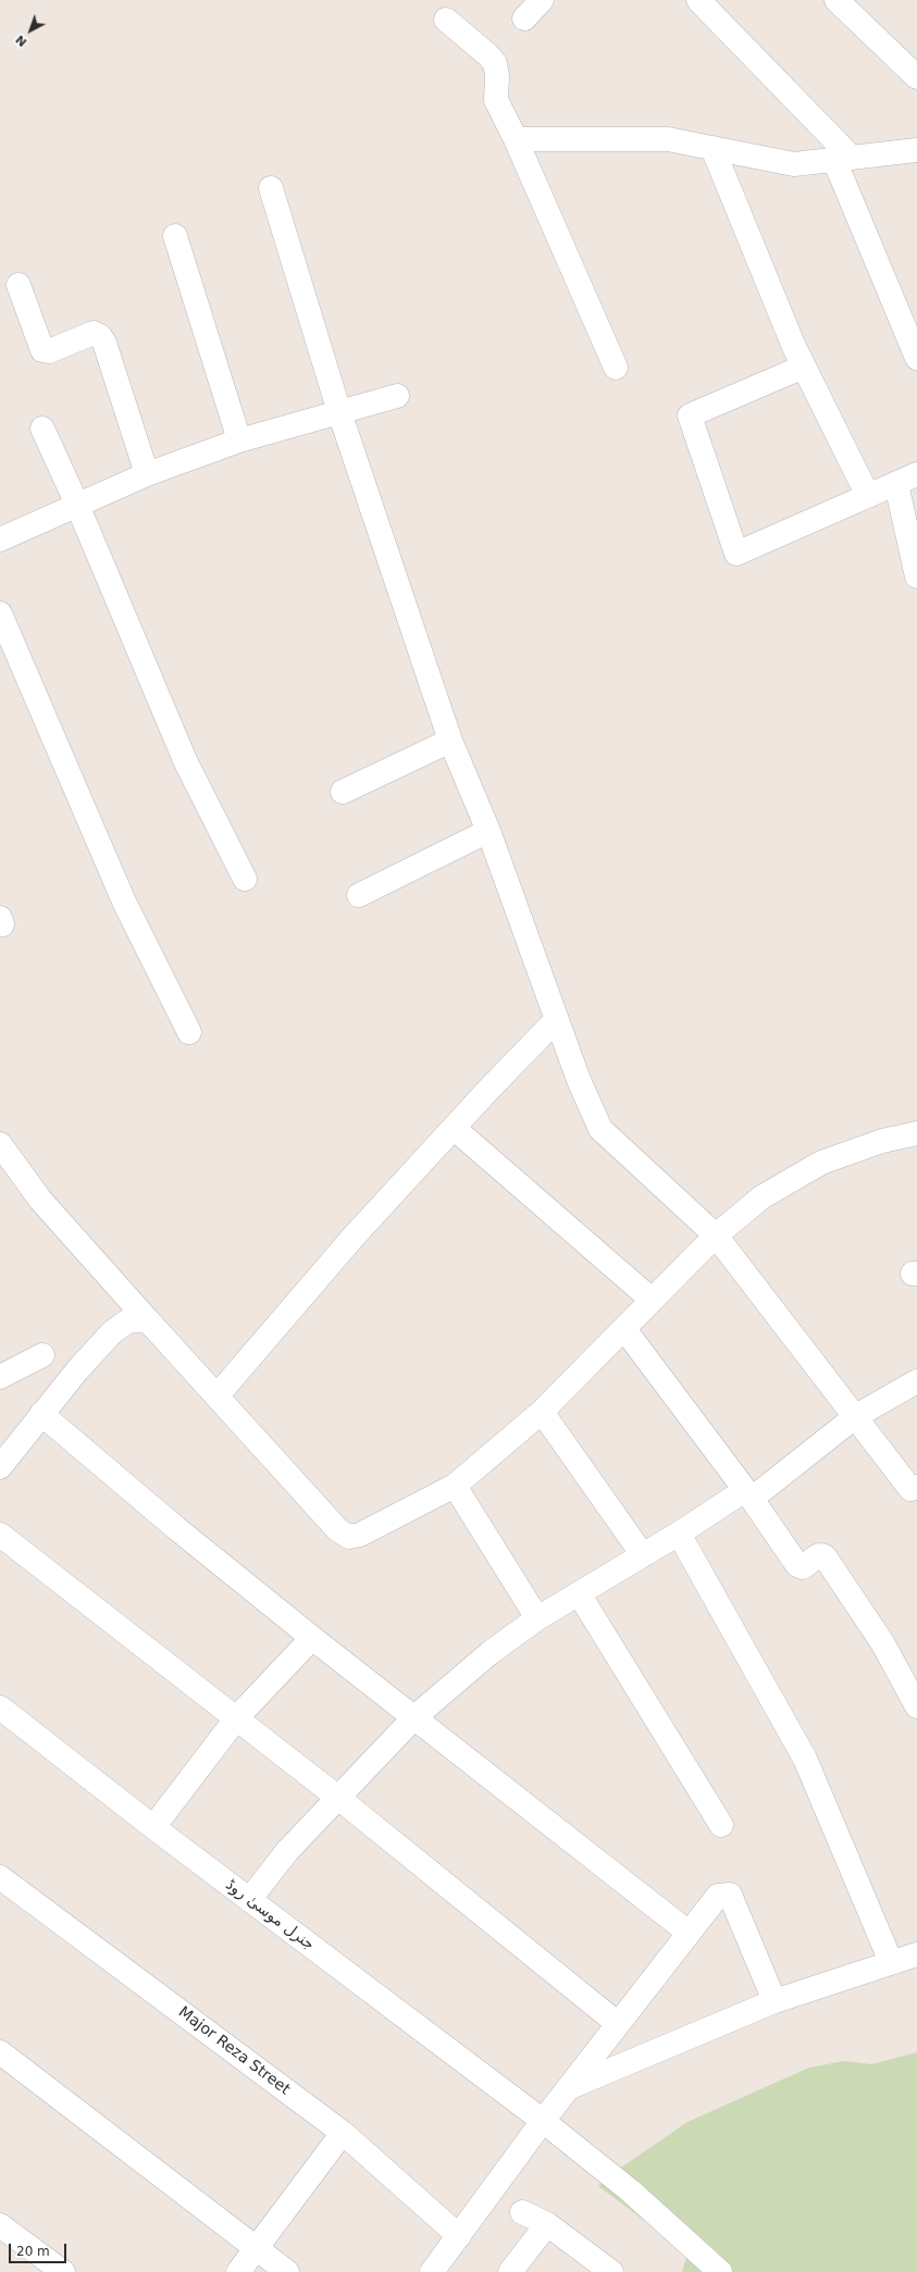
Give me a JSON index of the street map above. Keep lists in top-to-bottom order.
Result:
{
  "streets": {
    "street": ["جنرل موسیٰ روڈ", "Major Reza Street"]
  },
  "scale_bar": "20 m",
  "north": "bottom left"
}
